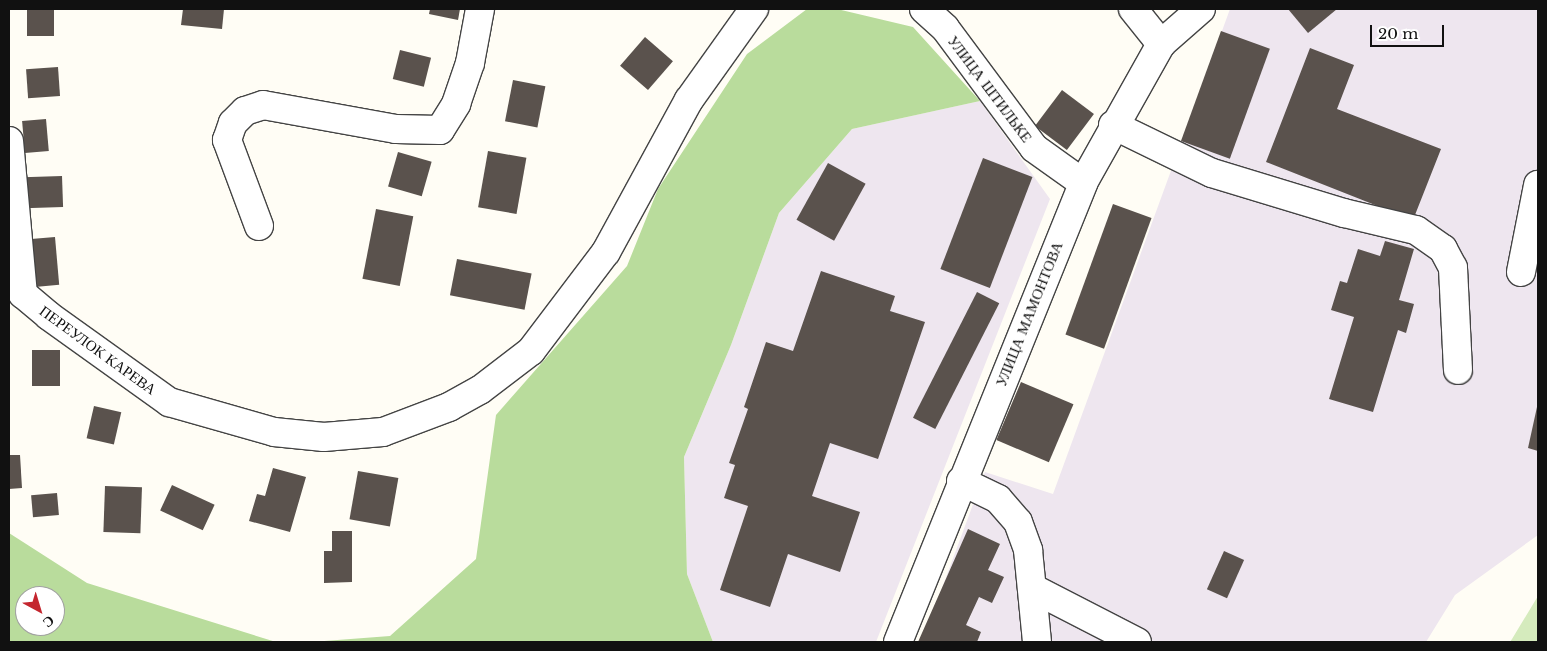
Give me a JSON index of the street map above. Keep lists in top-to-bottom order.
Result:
{
  "streets": {
    "street": ["УЛИЦА ШТИЛЬКЕ", "УЛИЦА МАМОНТОВА", "ПЕРЕУЛОК КАРЕВА"]
  },
  "crossings": [
    ["УЛИЦА ШТИЛЬКЕ", "УЛИЦА МАМОНТОВА"]
  ],
  "scale_bar": "20 m",
  "north": "bottom right"
}
